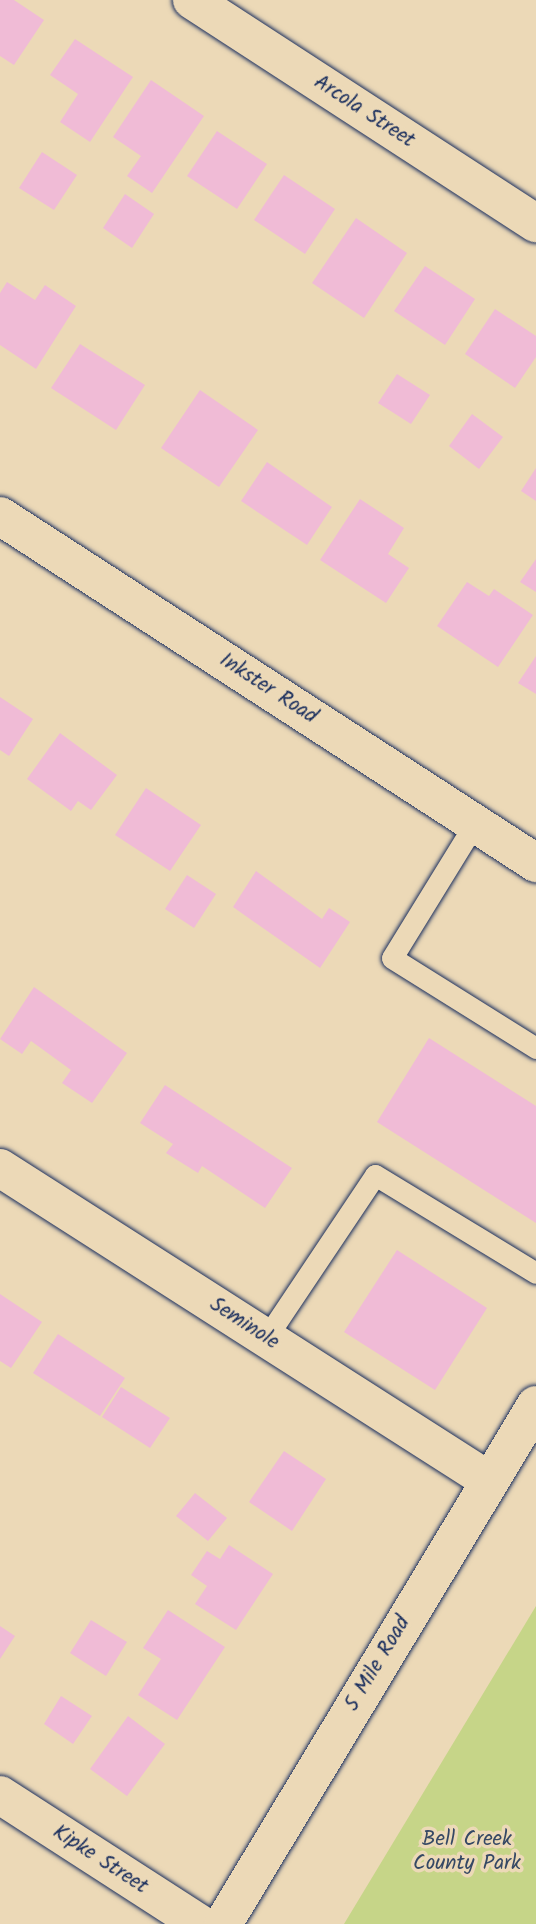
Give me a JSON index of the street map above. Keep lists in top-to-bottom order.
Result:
{
  "streets": {
    "main road": [
      "Arcola Street",
      "Inkster Road",
      "Seminole",
      "5 Mile Road",
      "Kipke Street"
    ]
  },
  "crossings": [
    ["Seminole", "5 Mile Road"]
  ],
  "parks": ["Bell Creek County Park"]
}
